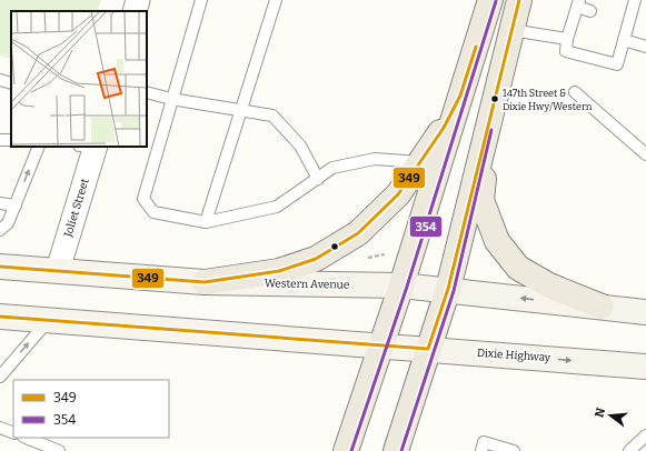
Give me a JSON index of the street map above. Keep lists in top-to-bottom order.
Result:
{
  "streets": {
    "main road": ["Western Avenue", "Dixie Highway"],
    "street": ["Joliet Street"]
  },
  "crossings": [
    ["Joliet Street", "Western Avenue"]
  ],
  "places": ["147th Street & Dixie Hwy/Western"],
  "lines": ["transit line 349", "transit line 354"],
  "legend": ["349", "354"],
  "north": "left"
}
